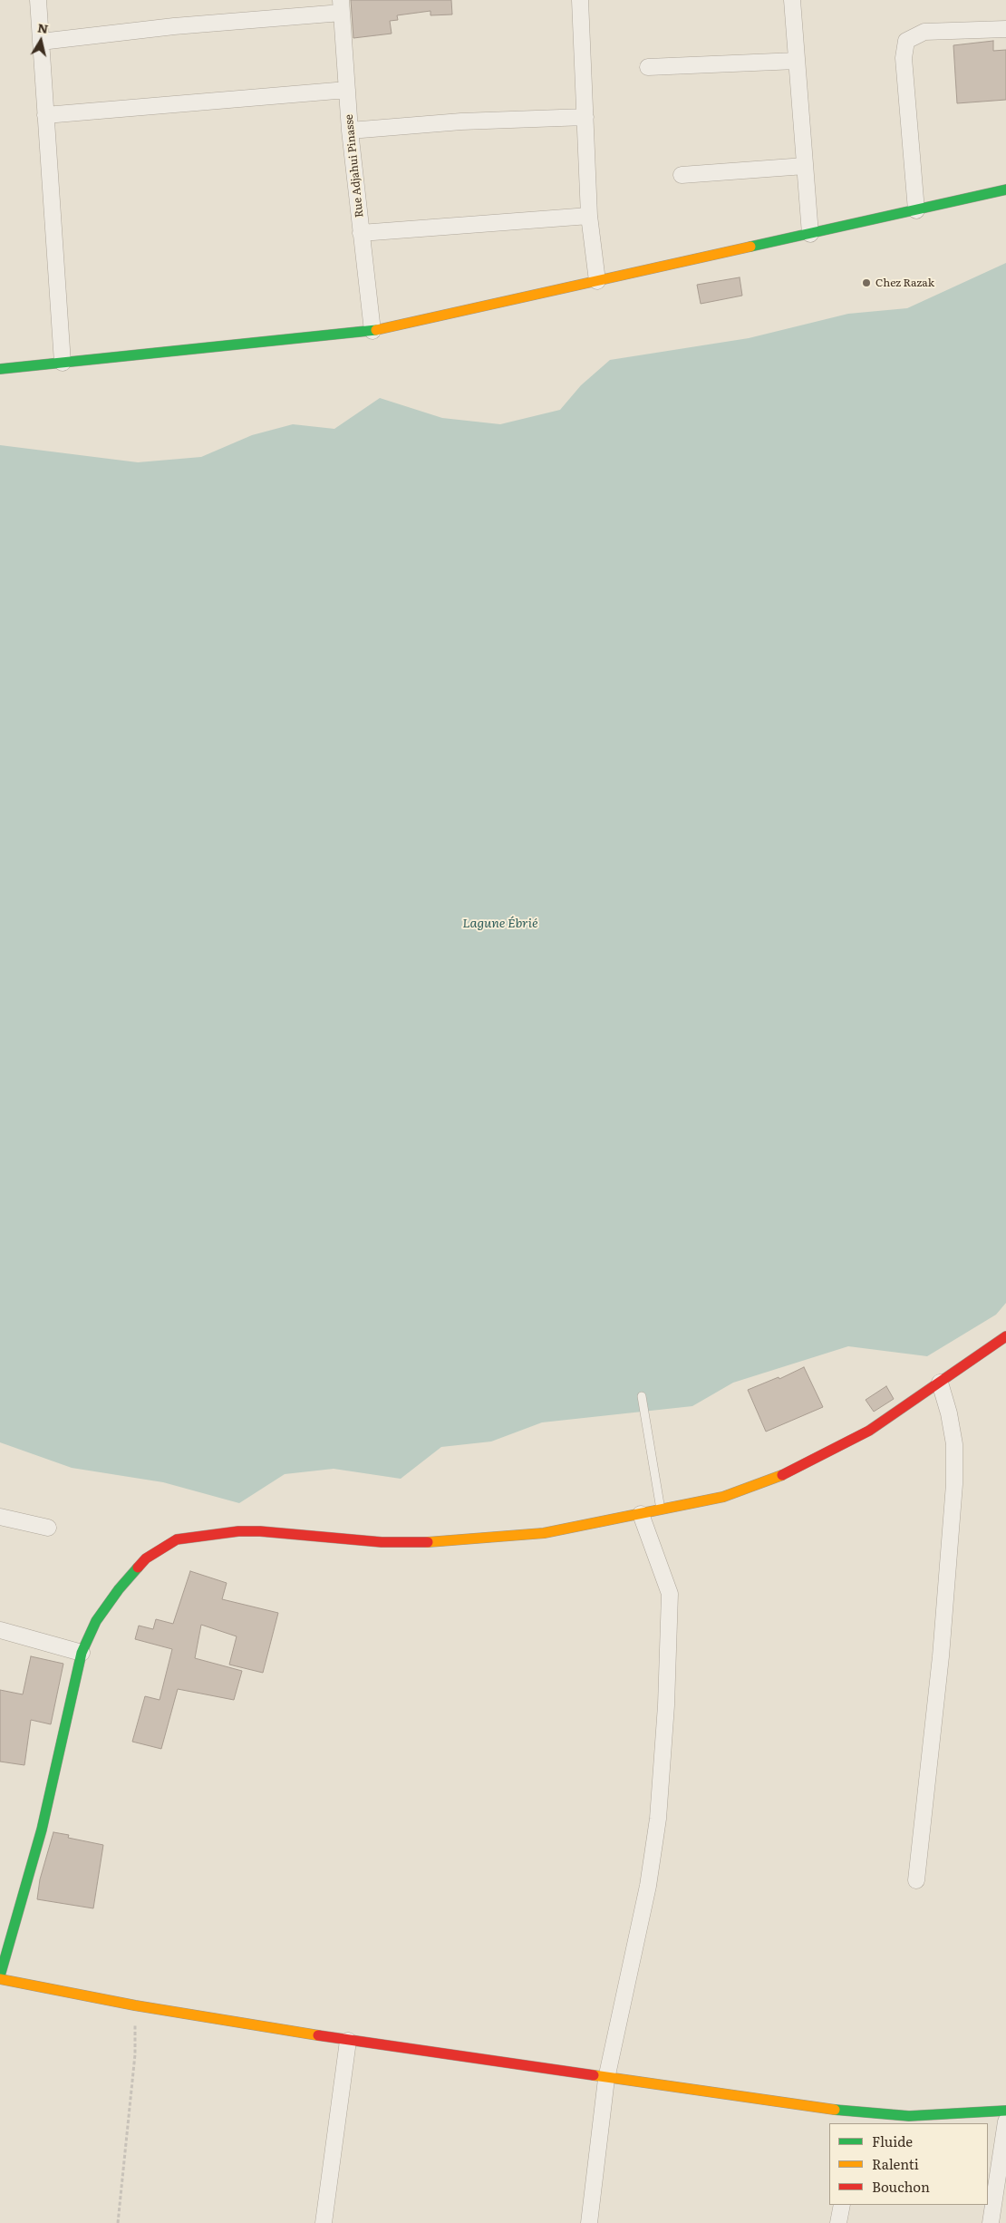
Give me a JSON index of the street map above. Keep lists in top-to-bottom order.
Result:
{
  "streets": {
    "street": ["Rue Adjahui Pinasse"]
  },
  "water": ["Lagune Ébrié"],
  "places": ["Chez Razak"],
  "legend": ["Fluide", "Ralenti", "Bouchon"],
  "north": "top"
}
